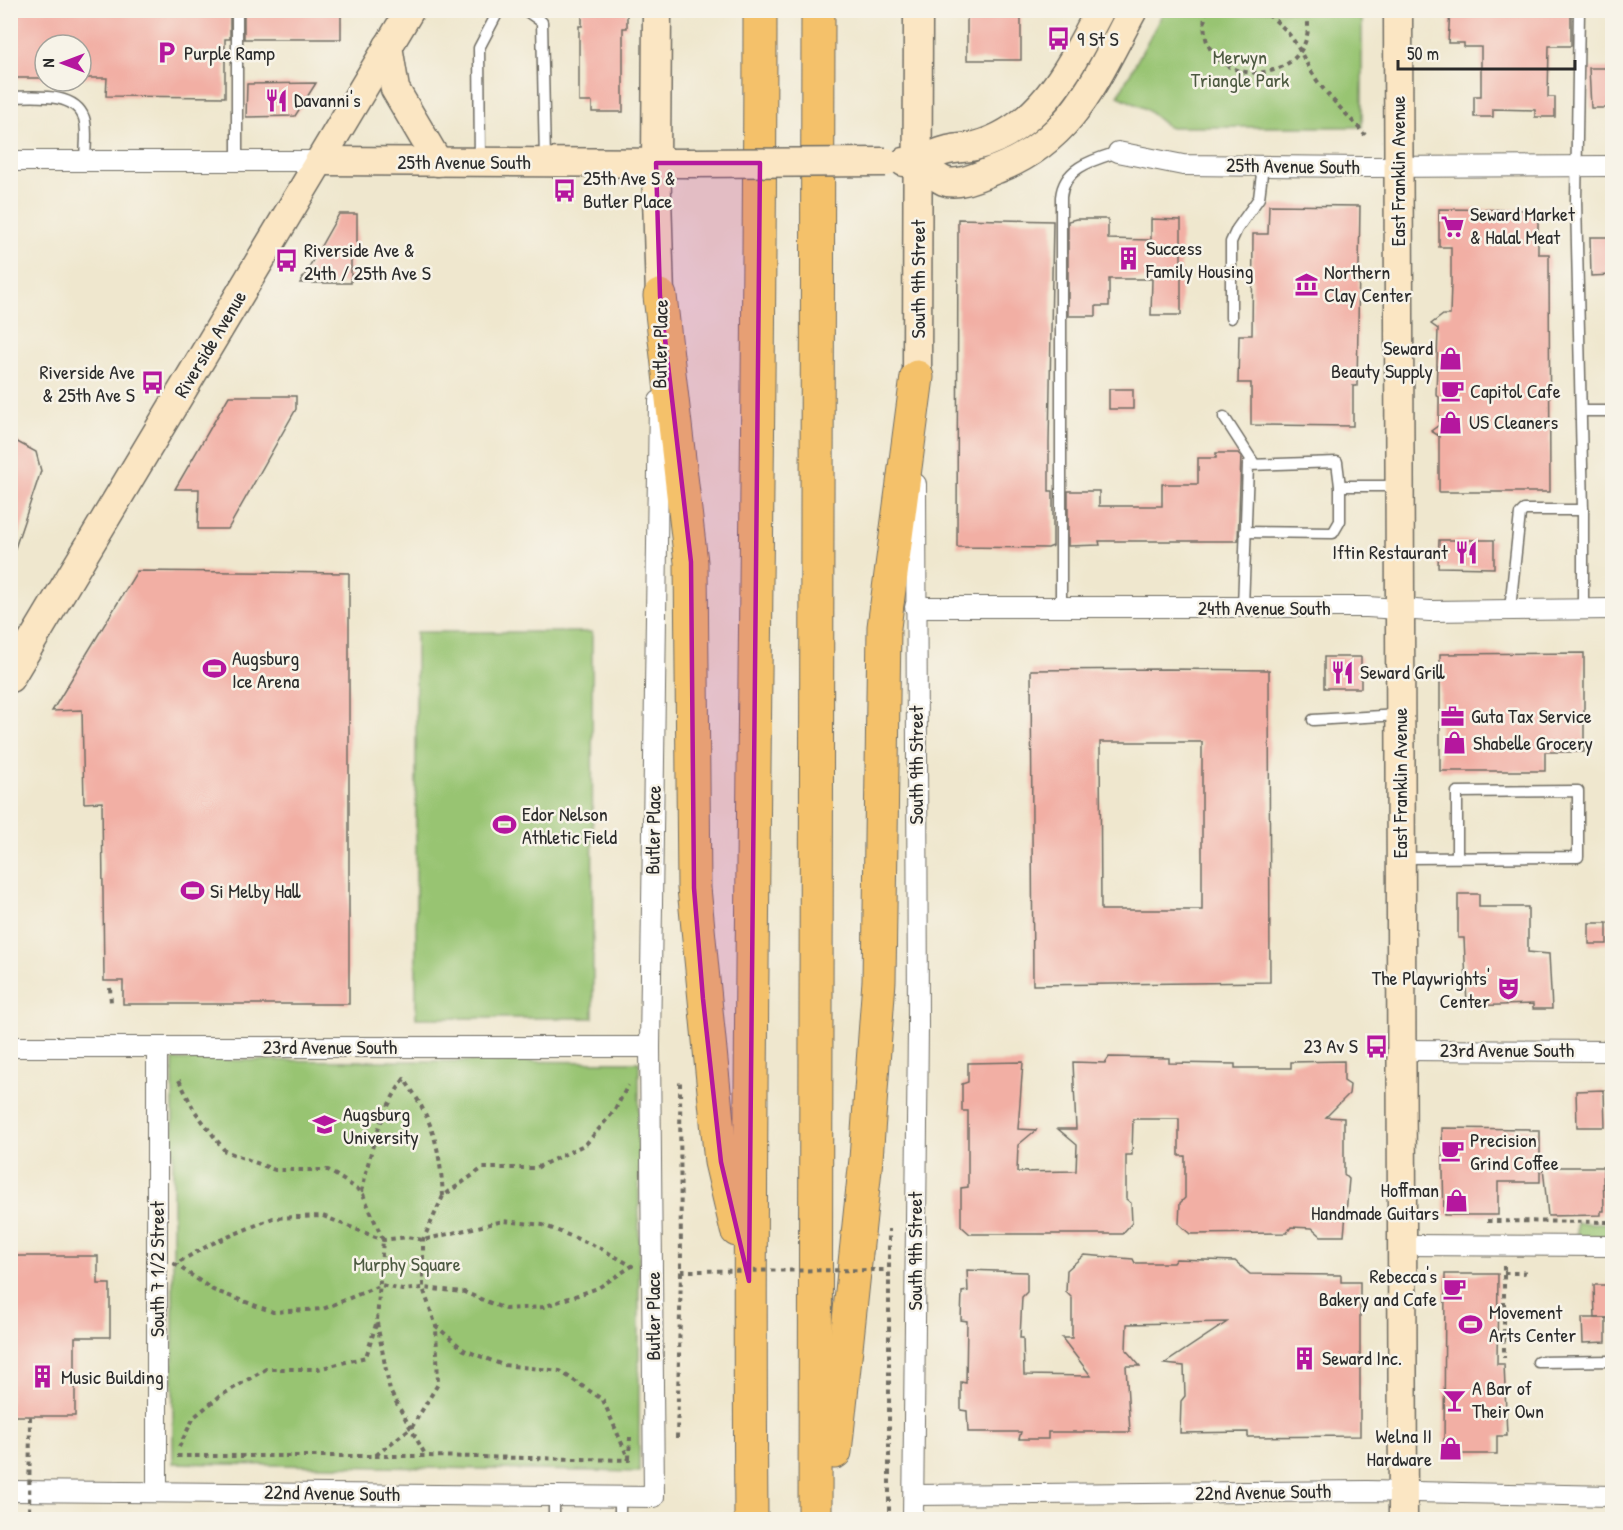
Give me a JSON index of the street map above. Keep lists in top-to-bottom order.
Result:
{
  "streets": {
    "street": [
      "25th Avenue South",
      "East Franklin Avenue",
      "South 9th Street",
      "Riverside Avenue",
      "Butler Place",
      "24th Avenue South",
      "23rd Avenue South",
      "South 7 1/2 Street",
      "22nd Avenue South"
    ]
  },
  "crossings": [
    ["25th Avenue South", "East Franklin Avenue"],
    ["25th Avenue South", "South 9th Street"],
    ["25th Avenue South", "Riverside Avenue"],
    ["25th Avenue South", "Butler Place"],
    ["East Franklin Avenue", "24th Avenue South"],
    ["East Franklin Avenue", "23rd Avenue South"],
    ["East Franklin Avenue", "22nd Avenue South"],
    ["South 9th Street", "24th Avenue South"],
    ["South 9th Street", "22nd Avenue South"],
    ["Butler Place", "23rd Avenue South"],
    ["Butler Place", "22nd Avenue South"],
    ["23rd Avenue South", "South 7 1/2 Street"],
    ["South 7 1/2 Street", "22nd Avenue South"]
  ],
  "parks": ["Merwyn Triangle Park", "Murphy Square"],
  "places": {
    "bus stop": [
      "9 St S",
      "25th Ave S & Butler Place",
      "Riverside Ave & 24th / 25th Ave S",
      "Riverside Ave & 25th Ave S",
      "23 Av S"
    ],
    "parking": ["Purple Ramp"],
    "restaurant": ["Davanni's", "Iftin Restaurant", "Seward Grill"],
    "supermarket": ["Seward Market & Halal Meat"],
    "building": ["Success Family Housing", "Seward Inc.", "Music Building"],
    "museum": ["Northern Clay Center"],
    "shop": [
      "Seward Beauty Supply",
      "US Cleaners",
      "Shabelle Grocery",
      "Hoffman Handmade Guitars",
      "Welna II Hardware"
    ],
    "cafe": ["Capitol Cafe", "Precision Grind Coffee", "Rebecca's Bakery and Cafe"],
    "sports": [
      "Augsburg Ice Arena",
      "Edor Nelson Athletic Field",
      "Si Melby Hall",
      "Movement Arts Center"
    ],
    "office": ["Guta Tax Service"],
    "theatre": ["The Playwrights' Center"],
    "school or university": ["Augsburg University"],
    "bar": ["A Bar of Their Own"]
  },
  "scale_bar": "50 m",
  "north": "left"
}
